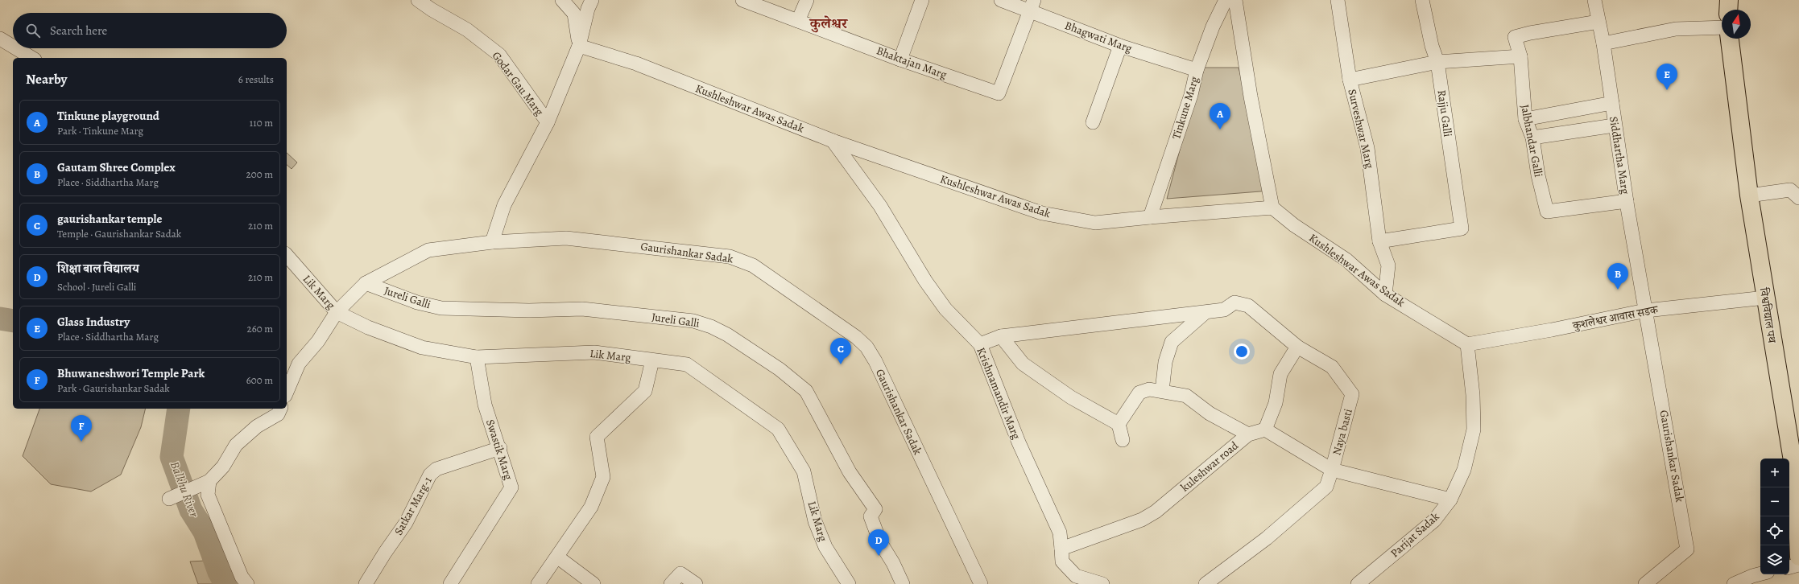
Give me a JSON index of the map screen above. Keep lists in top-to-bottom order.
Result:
{
  "streets": {
    "main road": ["विश्वविद्याल पथ"],
    "street": [
      "Bhagwati Marg",
      "Bhaktajan Marg",
      "Godar Gau Marg",
      "Tinkune Marg",
      "Kushleshwar Awas Sadak",
      "Rajju Galli",
      "Surveshwar Marg",
      "Jalbhandar Galli",
      "Siddhartha Marg",
      "Gaurishankar Sadak",
      "Lik Marg",
      "Jureli Galli",
      "कुशलेश्वर आवास सडक",
      "Krishnamandir Marg",
      "Naya basti",
      "Swastik Marg",
      "kuleshwar road",
      "Satkar Marg-1",
      "Parijat Sadak"
    ]
  },
  "crossings": [
    ["Bhagwati Marg", "Bhaktajan Marg"],
    ["Bhagwati Marg", "Tinkune Marg"],
    ["Godar Gau Marg", "Kushleshwar Awas Sadak"],
    ["Tinkune Marg", "Kushleshwar Awas Sadak"],
    ["Kushleshwar Awas Sadak", "Surveshwar Marg"],
    ["Kushleshwar Awas Sadak", "कुशलेश्वर आवास सडक"],
    ["Kushleshwar Awas Sadak", "Krishnamandir Marg"],
    ["Kushleshwar Awas Sadak", "Parijat Sadak"],
    ["Rajju Galli", "Surveshwar Marg"],
    ["Jalbhandar Galli", "Siddhartha Marg"],
    ["Siddhartha Marg", "Gaurishankar Sadak"],
    ["Siddhartha Marg", "कुशलेश्वर आवास सडक"],
    ["Gaurishankar Sadak", "Lik Marg"],
    ["Gaurishankar Sadak", "Jureli Galli"],
    ["Gaurishankar Sadak", "कुशलेश्वर आवास सडक"],
    ["Lik Marg", "Swastik Marg"],
    ["विश्वविद्याल पथ", "कुशलेश्वर आवास सडक"],
    ["कुशलेश्वर आवास सडक", "Parijat Sadak"],
    ["Krishnamandir Marg", "kuleshwar road"],
    ["Swastik Marg", "Satkar Marg-1"]
  ],
  "districts": ["कुलेश्वर"],
  "water": ["Balkhu River"],
  "north": "top",
  "page": {
    "search": "Search here",
    "heading": ["Nearby", "6 results"],
    "pins": [
      "E",
      "A",
      "B",
      "C",
      "F",
      "D"
    ],
    "list": [
      {
        "mark": "A",
        "name": "Tinkune playground",
        "note": "Park · Tinkune Marg",
        "value": "110 m"
      },
      {
        "mark": "B",
        "name": "Gautam Shree Complex",
        "note": "Place · Siddhartha Marg",
        "value": "200 m"
      },
      {
        "mark": "C",
        "name": "gaurishankar temple",
        "note": "Temple · Gaurishankar Sadak",
        "value": "210 m"
      },
      {
        "mark": "D",
        "name": "शिक्षा बाल विद्यालय",
        "note": "School · Jureli Galli",
        "value": "210 m"
      },
      {
        "mark": "E",
        "name": "Glass Industry",
        "note": "Place · Siddhartha Marg",
        "value": "260 m"
      },
      {
        "mark": "F",
        "name": "Bhuwaneshwori Temple Park",
        "note": "Park · Gaurishankar Sadak",
        "value": "600 m"
      }
    ],
    "map_buttons": ["+", "−"]
  }
}
